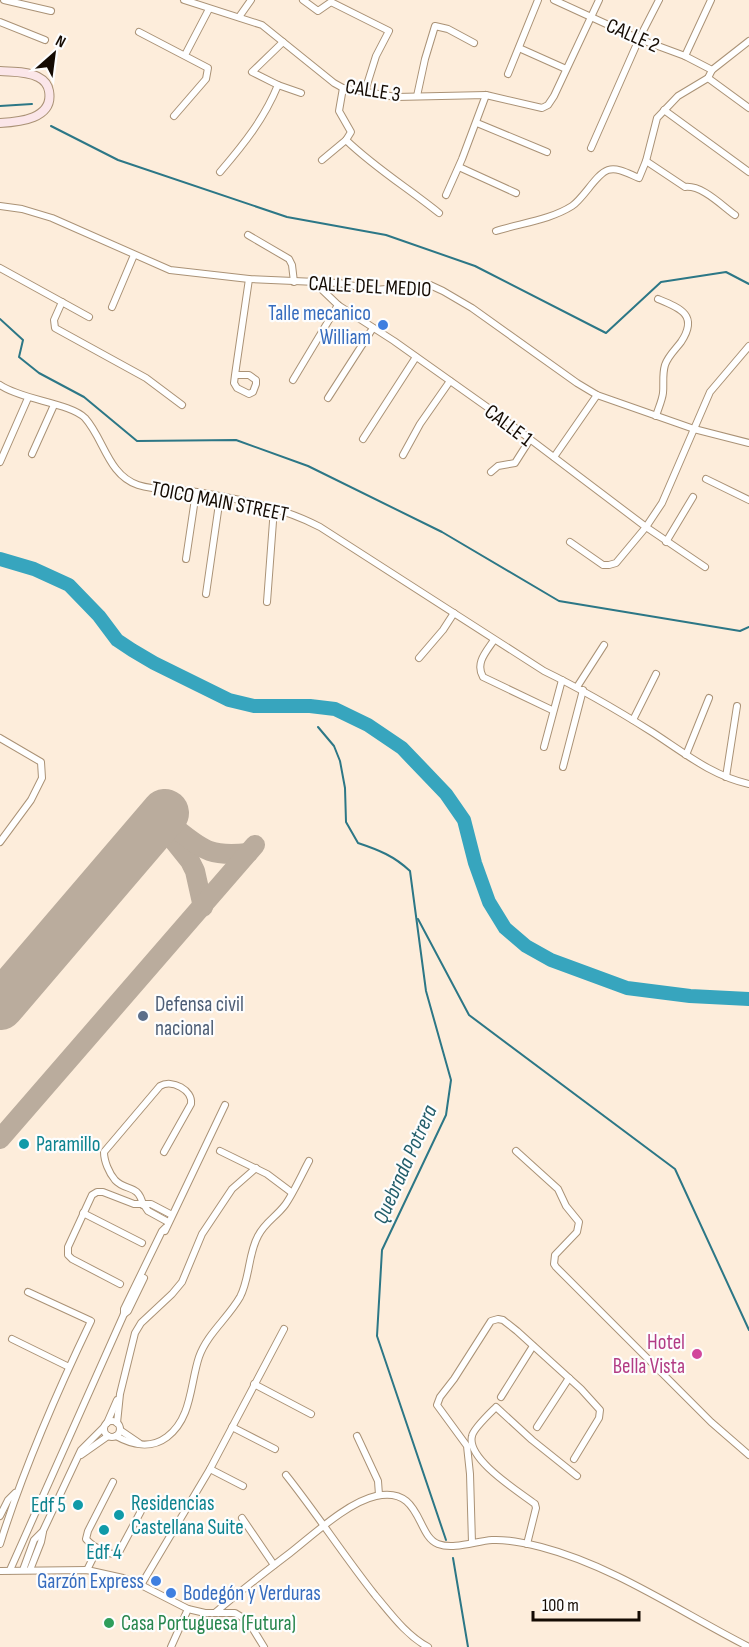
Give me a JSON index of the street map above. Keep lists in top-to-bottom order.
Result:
{
  "streets": {
    "street": [
      "CALLE 2",
      "CALLE 3",
      "CALLE DEL MEDIO",
      "CALLE 1",
      "TOICO MAIN STREET"
    ]
  },
  "crossings": [
    ["CALLE DEL MEDIO", "CALLE 1"]
  ],
  "water": ["Quebrada Potrera"],
  "places": [
    "Talle mecanico William",
    "Defensa civil nacional",
    "Paramillo",
    "Hotel Bella Vista",
    "Edf 5",
    "Residencias Castellana Suite",
    "Edf 4",
    "Garzón Express",
    "Bodegón y Verduras",
    "Casa Portuguesa (Futura)"
  ],
  "scale_bar": "100 m",
  "north": "top right"
}
